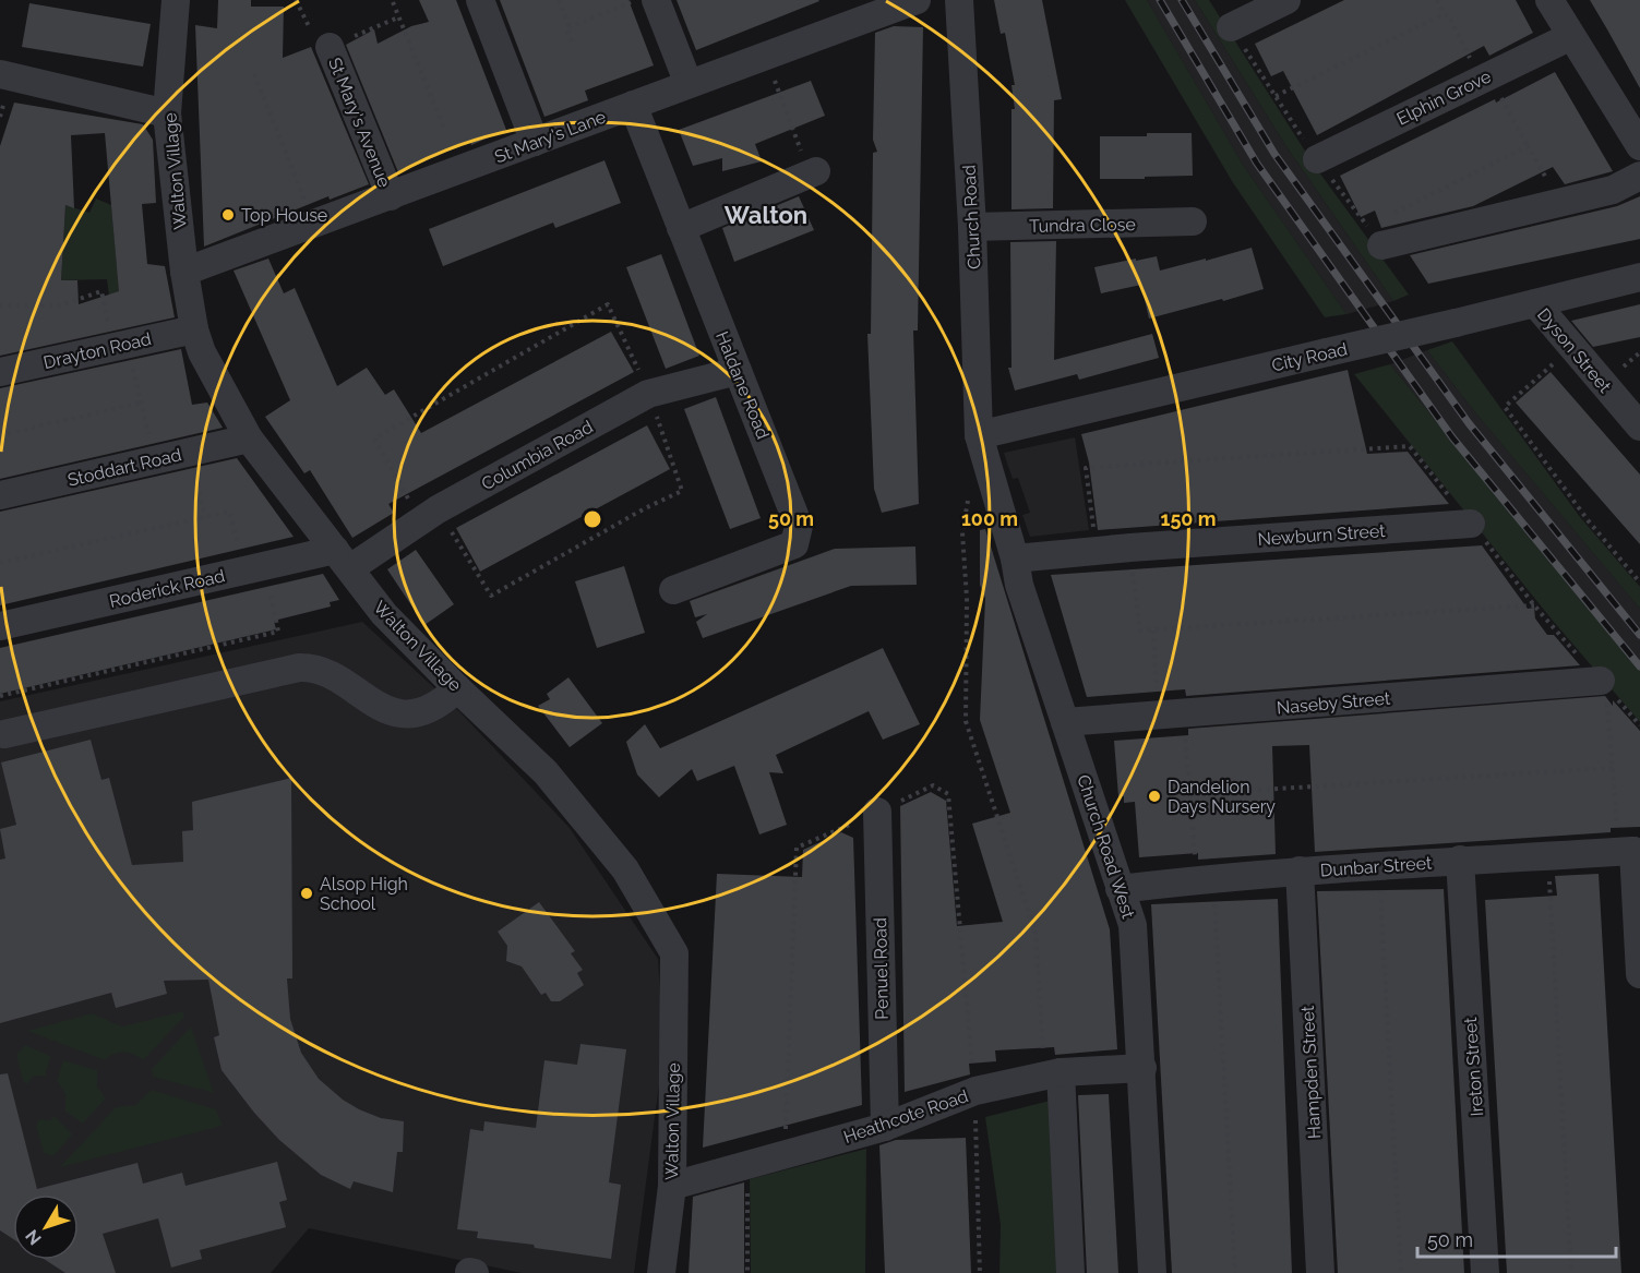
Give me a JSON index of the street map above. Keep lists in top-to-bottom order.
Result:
{
  "streets": {
    "street": [
      "Elphin Grove",
      "St Mary's Avenue",
      "St Mary's Lane",
      "Walton Village",
      "Church Road",
      "Tundra Close",
      "Drayton Road",
      "Dyson Street",
      "City Road",
      "Haldane Road",
      "Columbia Road",
      "Stoddart Road",
      "Newburn Street",
      "Roderick Road",
      "Naseby Street",
      "Church Road West",
      "Dunbar Street",
      "Penuel Road",
      "Ireton Street",
      "Hampden Street",
      "Heathcote Road"
    ]
  },
  "crossings": [
    ["St Mary's Avenue", "St Mary's Lane"],
    ["St Mary's Lane", "Walton Village"],
    ["St Mary's Lane", "Haldane Road"],
    ["Walton Village", "Drayton Road"],
    ["Walton Village", "Columbia Road"],
    ["Walton Village", "Stoddart Road"],
    ["Walton Village", "Roderick Road"],
    ["Walton Village", "Heathcote Road"],
    ["Church Road", "Tundra Close"],
    ["Church Road", "City Road"],
    ["Church Road", "Church Road West"],
    ["Dyson Street", "City Road"],
    ["City Road", "Church Road West"],
    ["Haldane Road", "Columbia Road"],
    ["Columbia Road", "Roderick Road"],
    ["Newburn Street", "Church Road West"],
    ["Naseby Street", "Church Road West"],
    ["Church Road West", "Dunbar Street"],
    ["Church Road West", "Heathcote Road"],
    ["Dunbar Street", "Ireton Street"],
    ["Dunbar Street", "Hampden Street"],
    ["Penuel Road", "Heathcote Road"]
  ],
  "districts": ["Walton"],
  "places": ["Top House", "Dandelion Days Nursery", "Alsop High School"],
  "scale_bar": "50 m",
  "north": "bottom left",
  "rings": ["50 m", "100 m", "150 m"]
}
